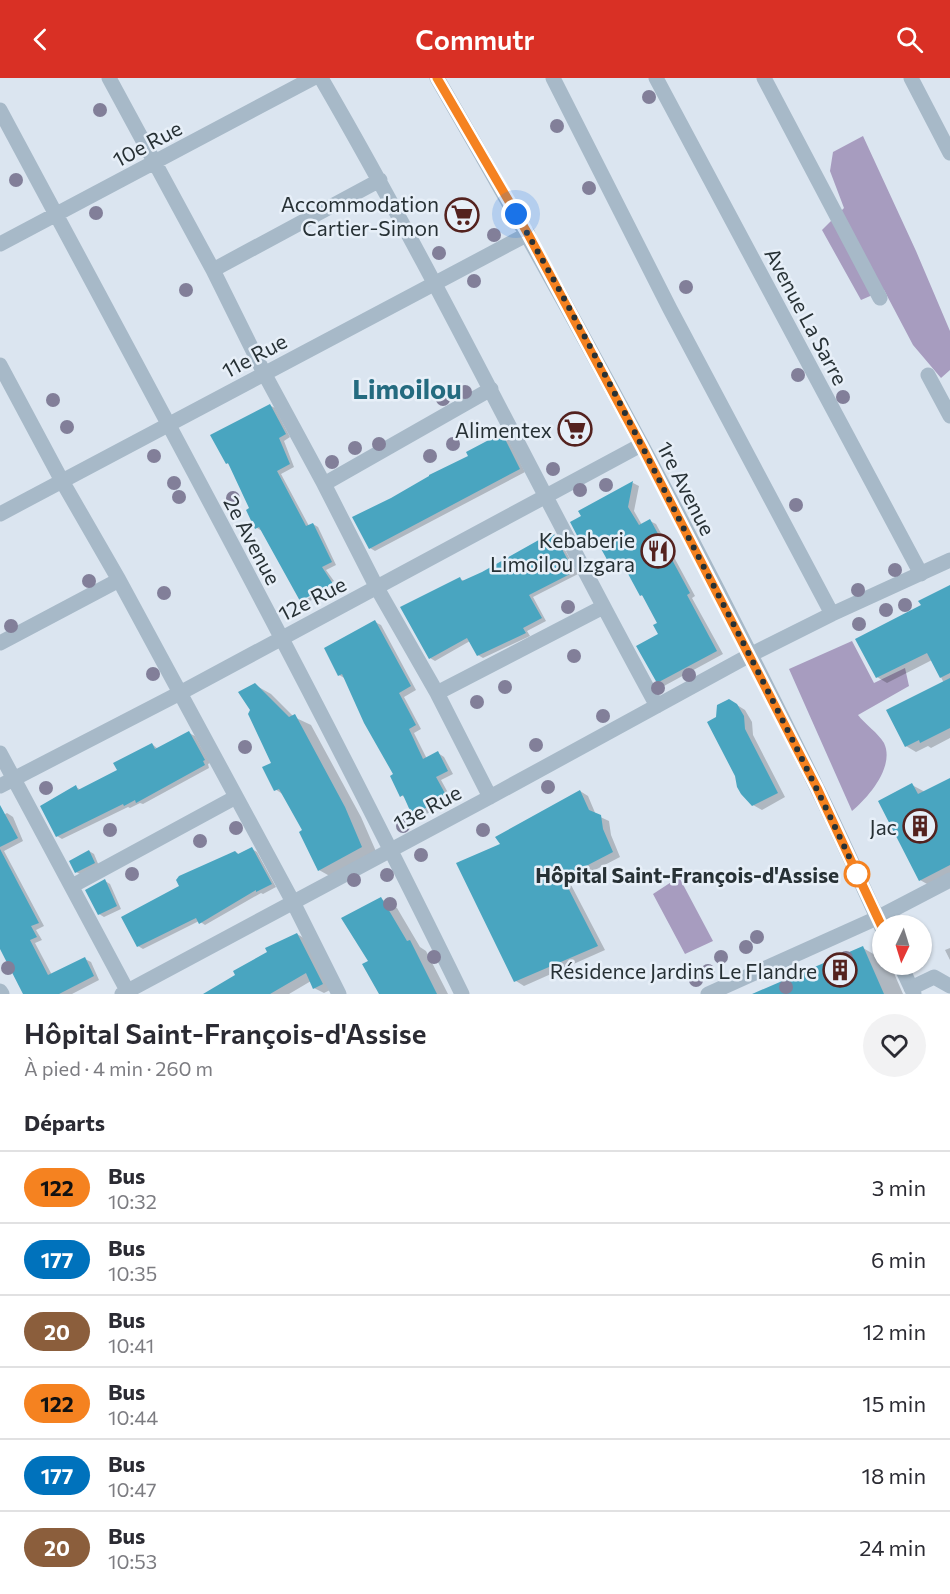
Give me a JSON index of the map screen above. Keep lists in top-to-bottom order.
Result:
{
  "streets": {
    "street": [
      "10e Rue",
      "Avenue La Sarre",
      "11e Rue",
      "1re Avenue",
      "2e Avenue",
      "12e Rue",
      "13e Rue"
    ]
  },
  "crossings": [
    ["10e Rue", "2e Avenue"],
    ["Avenue La Sarre", "13e Rue"],
    ["11e Rue", "1re Avenue"],
    ["11e Rue", "2e Avenue"],
    ["1re Avenue", "12e Rue"],
    ["1re Avenue", "13e Rue"],
    ["2e Avenue", "12e Rue"],
    ["2e Avenue", "13e Rue"]
  ],
  "districts": ["Limoilou"],
  "places": {
    "supermarket": ["Accommodation Cartier-Simon", "Alimentex"],
    "restaurant": ["Kebaberie Limoilou Izgara"],
    "building": ["Jac", "Résidence Jardins Le Flandre"],
    "other": ["Hôpital Saint-François-d'Assise"]
  },
  "lines": ["bus line 122"],
  "north": "bottom",
  "page": {
    "header": "Commutr",
    "heading": [
      ["Hôpital Saint-François-d'Assise", "À pied · 4 min · 260 m"],
      "Départs"
    ],
    "list": [
      {
        "mark": "122",
        "name": "Bus",
        "note": "10:32",
        "value": "3 min"
      },
      {
        "mark": "177",
        "name": "Bus",
        "note": "10:35",
        "value": "6 min"
      },
      {
        "mark": "20",
        "name": "Bus",
        "note": "10:41",
        "value": "12 min"
      },
      {
        "mark": "122",
        "name": "Bus",
        "note": "10:44",
        "value": "15 min"
      },
      {
        "mark": "177",
        "name": "Bus",
        "note": "10:47",
        "value": "18 min"
      },
      {
        "mark": "20",
        "name": "Bus",
        "note": "10:53",
        "value": "24 min"
      }
    ]
  }
}
